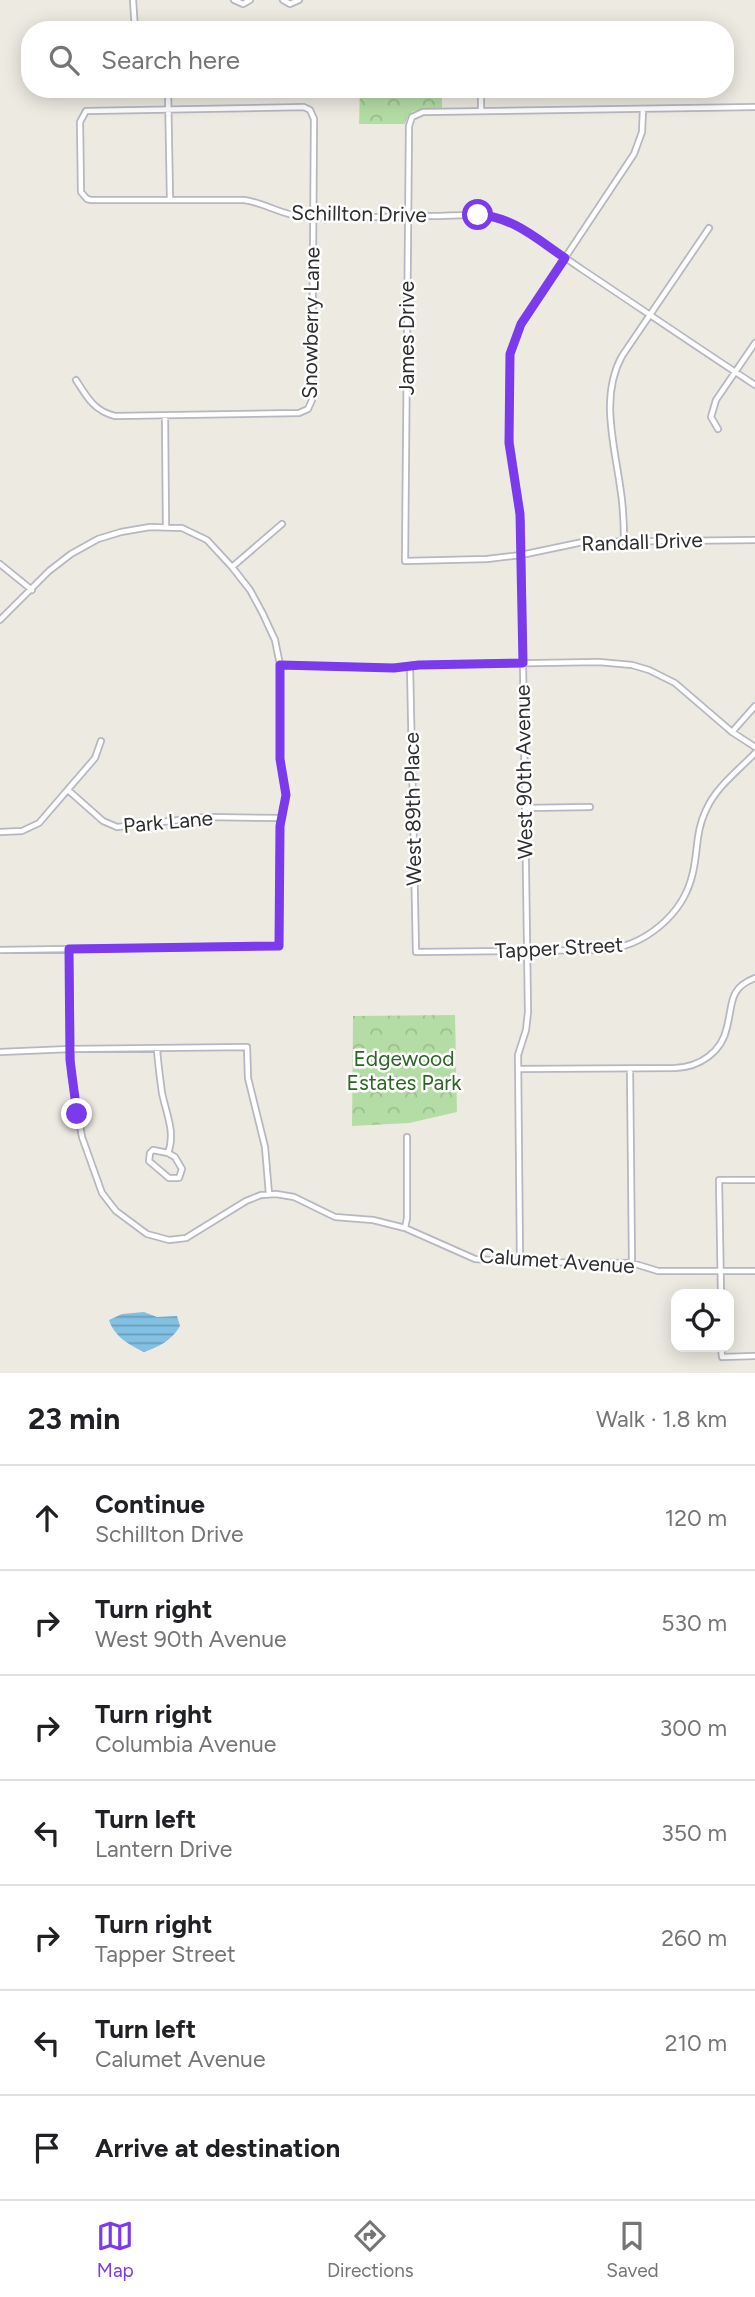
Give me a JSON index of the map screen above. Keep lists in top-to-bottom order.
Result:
{
  "streets": {
    "street": [
      "Schillton Drive",
      "Snowberry Lane",
      "James Drive",
      "Randall Drive",
      "West 90th Avenue",
      "West 89th Place",
      "Park Lane",
      "Tapper Street",
      "Calumet Avenue"
    ]
  },
  "crossings": [
    ["Schillton Drive", "Snowberry Lane"],
    ["Schillton Drive", "James Drive"],
    ["Schillton Drive", "West 90th Avenue"],
    ["James Drive", "Randall Drive"],
    ["Randall Drive", "West 90th Avenue"],
    ["West 90th Avenue", "Tapper Street"],
    ["West 90th Avenue", "Calumet Avenue"],
    ["West 89th Place", "Tapper Street"]
  ],
  "parks": ["Edgewood Estates Park"],
  "page": {
    "search": "Search here",
    "heading": ["23 min", "Walk · 1.8 km"],
    "list": [
      ["Continue", "Schillton Drive", "120 m"],
      ["Turn right", "West 90th Avenue", "530 m"],
      ["Turn right", "Columbia Avenue", "300 m"],
      ["Turn left", "Lantern Drive", "350 m"],
      ["Turn right", "Tapper Street", "260 m"],
      ["Turn left", "Calumet Avenue", "210 m"],
      "Arrive at destination"
    ],
    "nav": ["Map", "Directions", "Saved"]
  }
}
